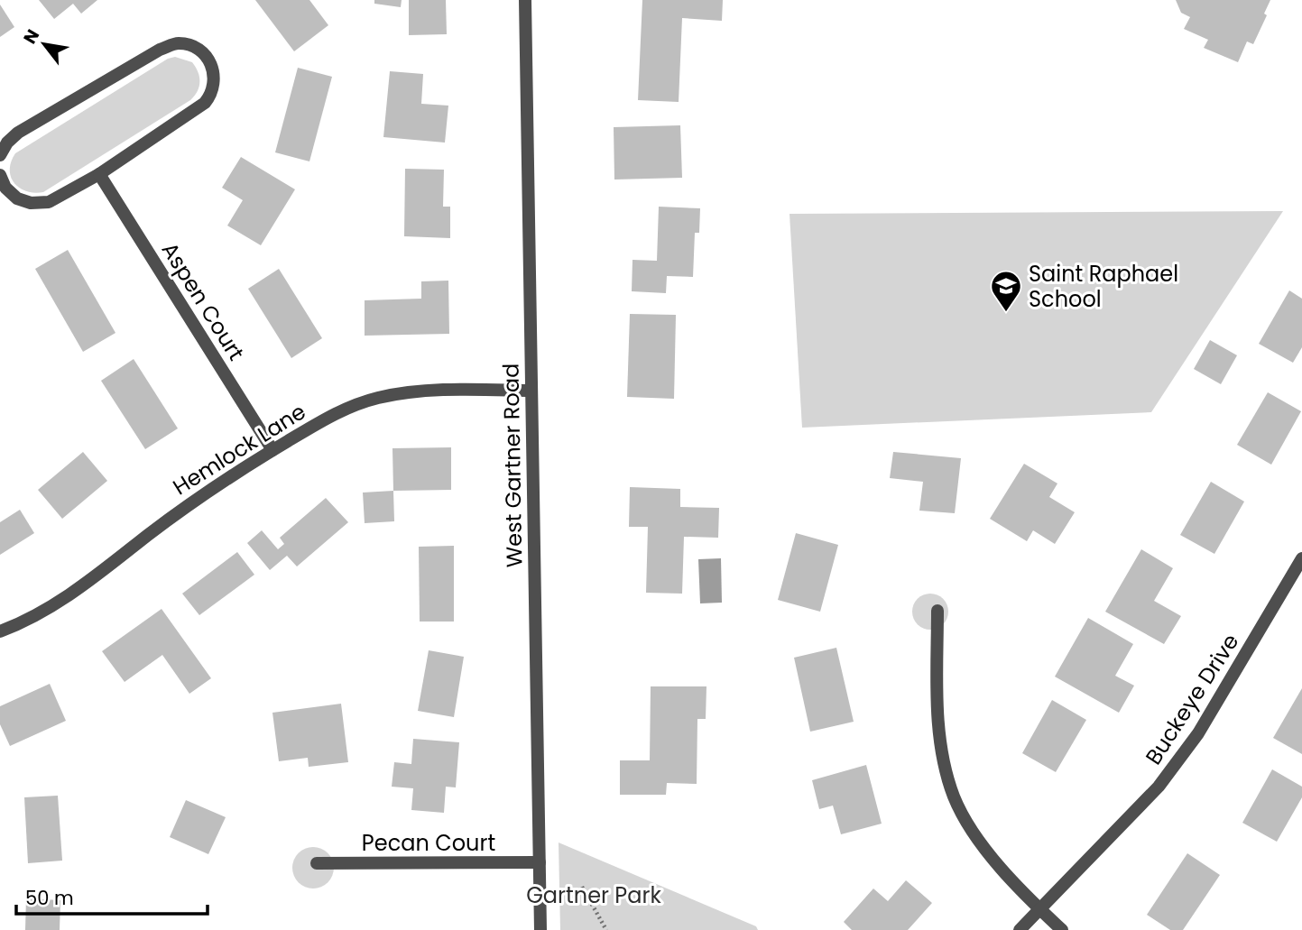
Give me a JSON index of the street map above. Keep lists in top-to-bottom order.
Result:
{
  "streets": {
    "street": [
      "Aspen Court",
      "Hemlock Lane",
      "West Gartner Road",
      "Buckeye Drive",
      "Pecan Court"
    ]
  },
  "crossings": [
    ["Aspen Court", "Hemlock Lane"],
    ["Hemlock Lane", "West Gartner Road"],
    ["West Gartner Road", "Pecan Court"]
  ],
  "parks": ["Gartner Park"],
  "places": {
    "school or university": ["Saint Raphael School"]
  },
  "scale_bar": "50 m",
  "north": "top left"
}
